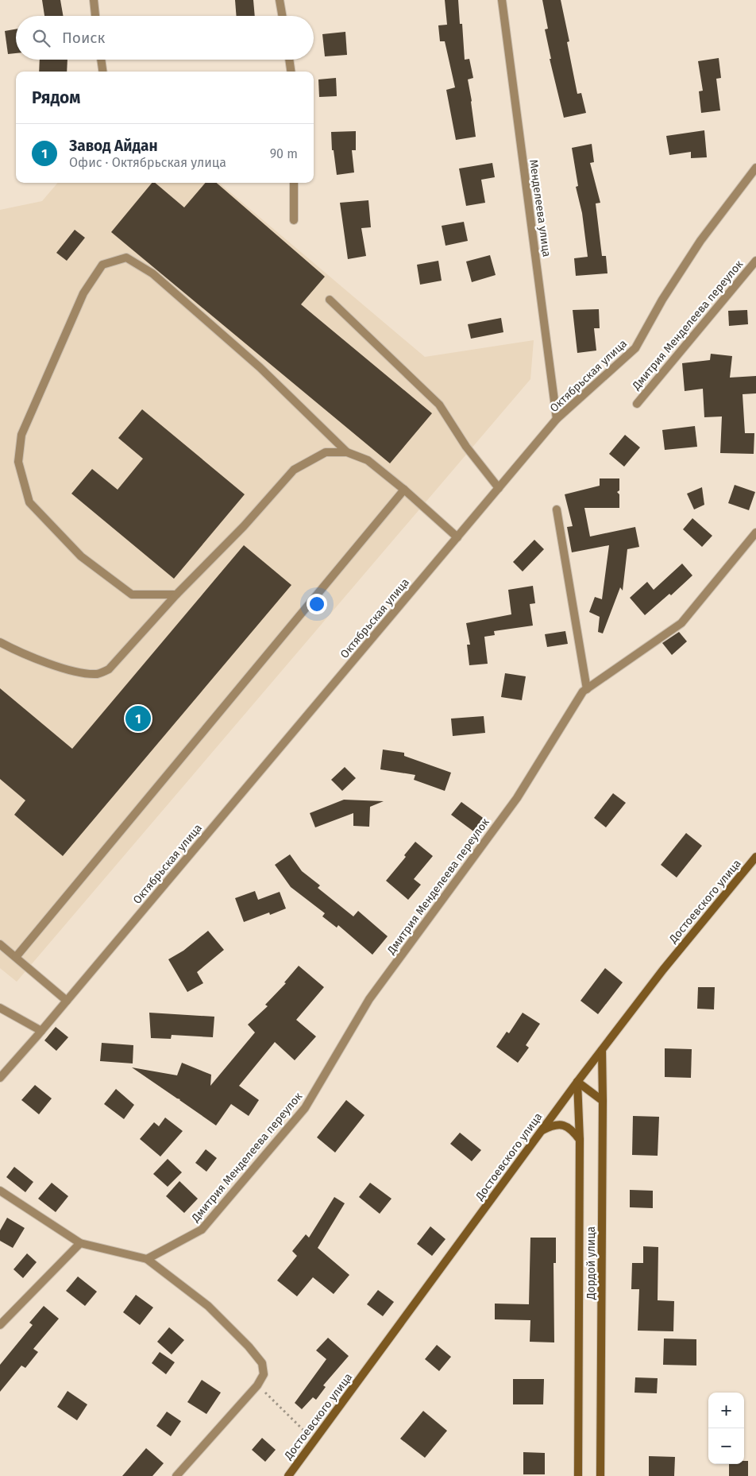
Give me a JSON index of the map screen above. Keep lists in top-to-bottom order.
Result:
{
  "streets": {
    "street": [
      "Менделеева улица",
      "Дмитрия Менделеева переулок",
      "Октябрьская улица",
      "Достоевского улица",
      "Дордой улица"
    ]
  },
  "crossings": [
    ["Менделеева улица", "Октябрьская улица"],
    ["Достоевского улица", "Дордой улица"]
  ],
  "page": {
    "search": "Поиск",
    "heading": "Рядом",
    "list": [
      {
        "mark": "1",
        "name": "Завод Айдан",
        "note": "Офис · Октябрьская улица",
        "value": "90 m"
      }
    ],
    "pins": "1",
    "map_buttons": ["+", "−"]
  }
}
